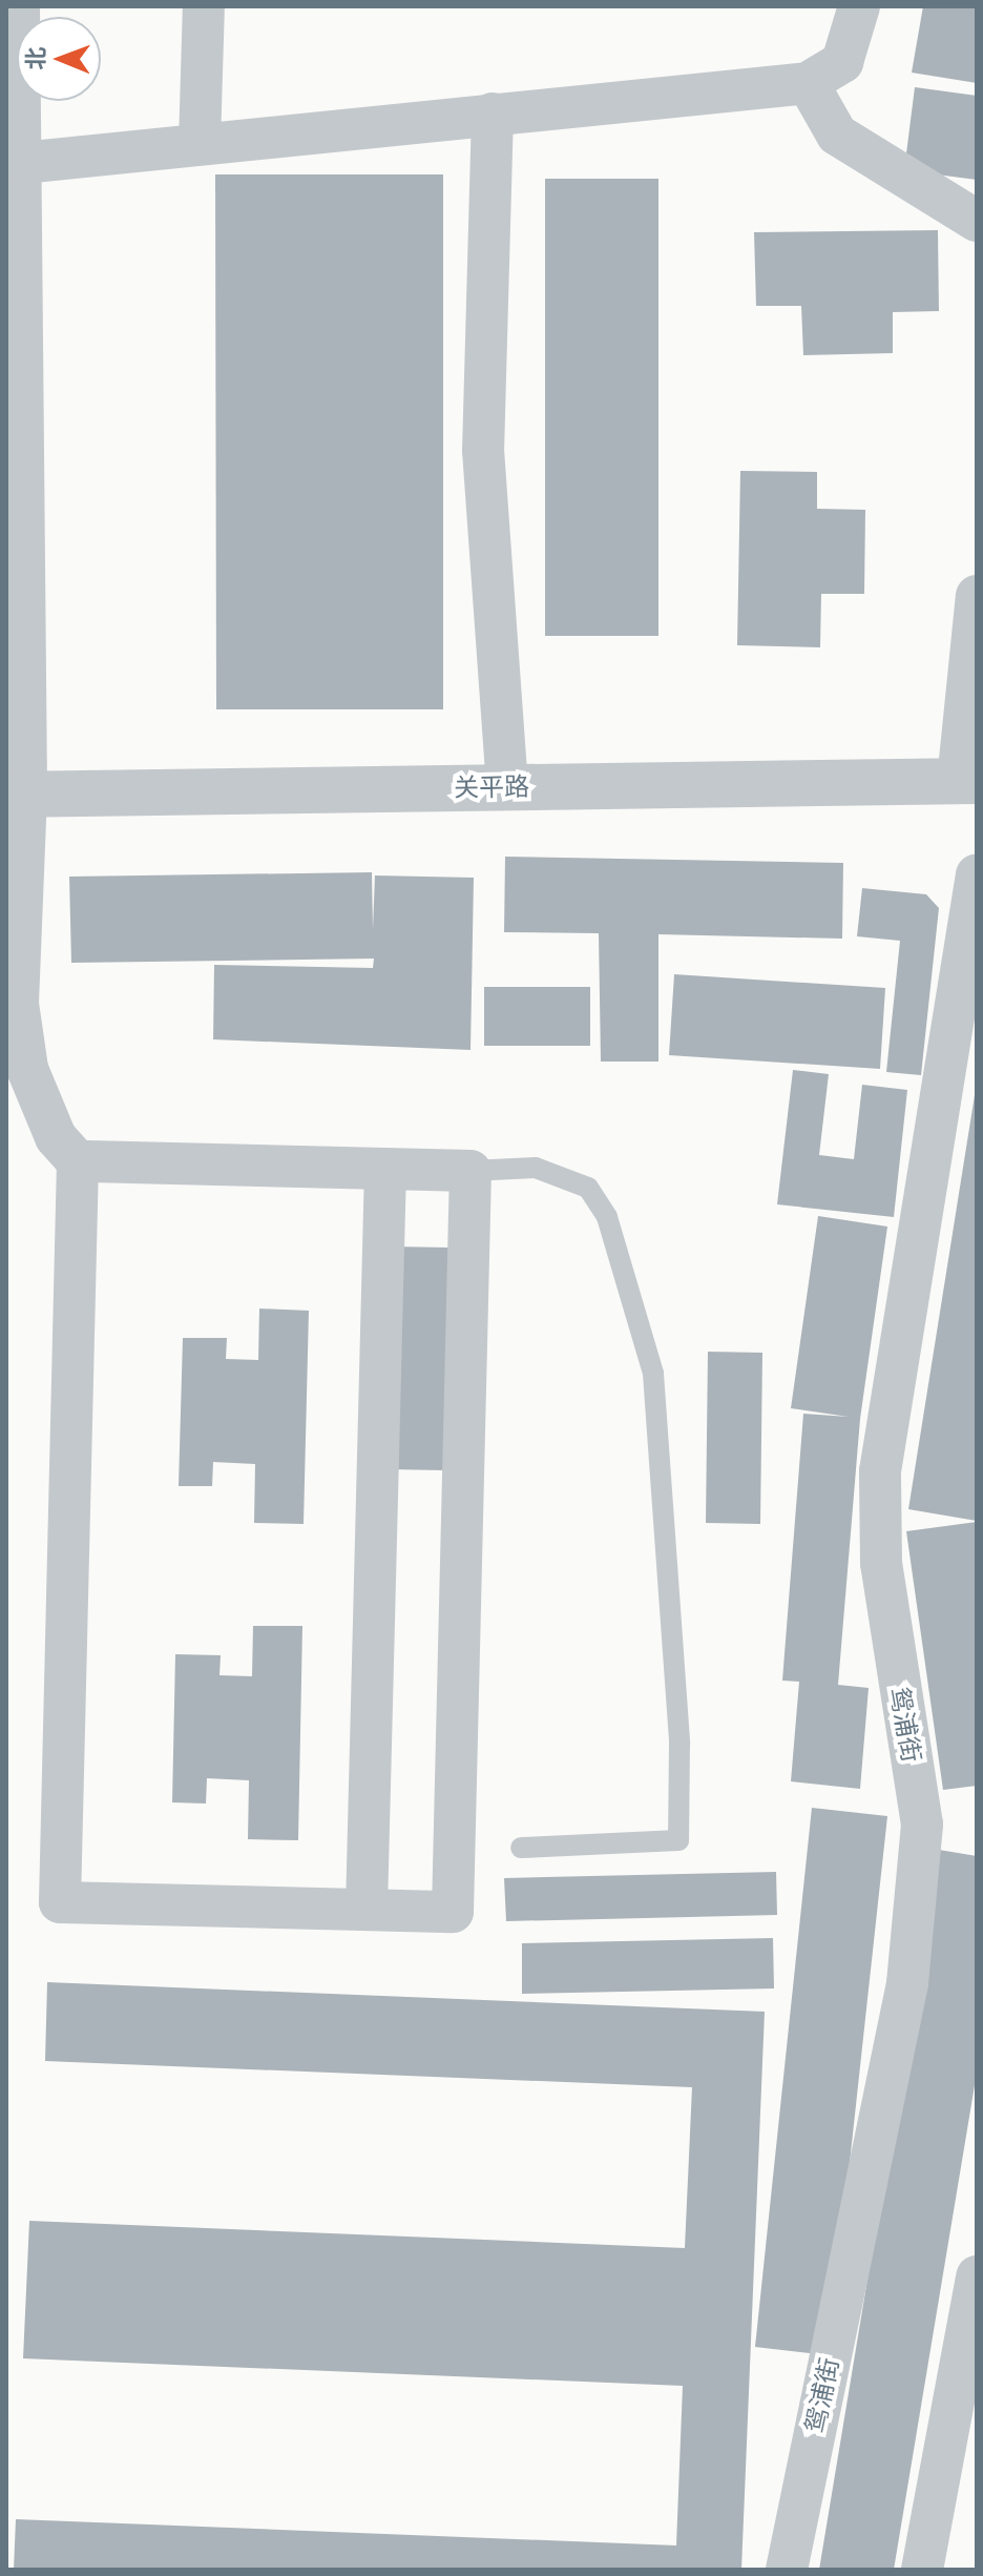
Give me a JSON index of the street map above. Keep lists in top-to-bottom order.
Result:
{
  "streets": {
    "street": ["关平路", "鸳浦街"]
  },
  "north": "left"
}
